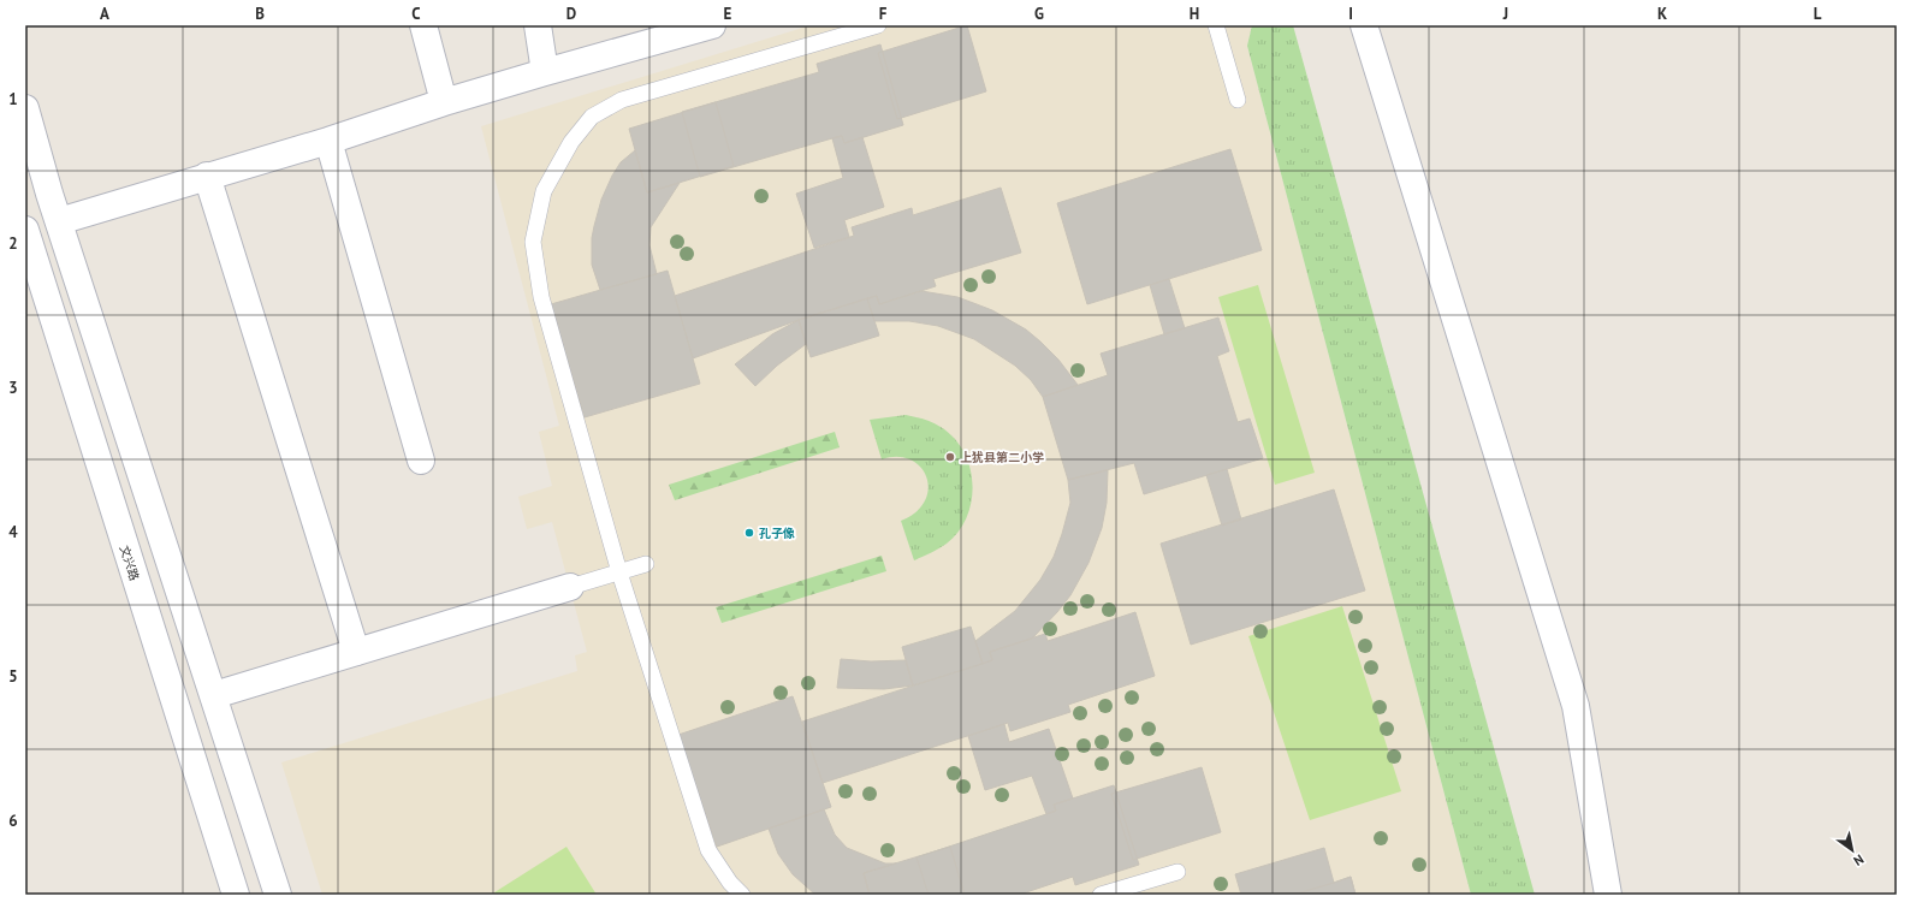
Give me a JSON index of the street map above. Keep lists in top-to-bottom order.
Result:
{
  "streets": {
    "street": ["文兴路"]
  },
  "places": ["上犹县第二小学", "孔子像"],
  "north": "bottom right",
  "grid": {
    "columns": [
      "A",
      "B",
      "C",
      "D",
      "E",
      "F",
      "G",
      "H",
      "I",
      "J",
      "K",
      "L"
    ],
    "rows": [
      "1",
      "2",
      "3",
      "4",
      "5",
      "6"
    ]
  }
}
